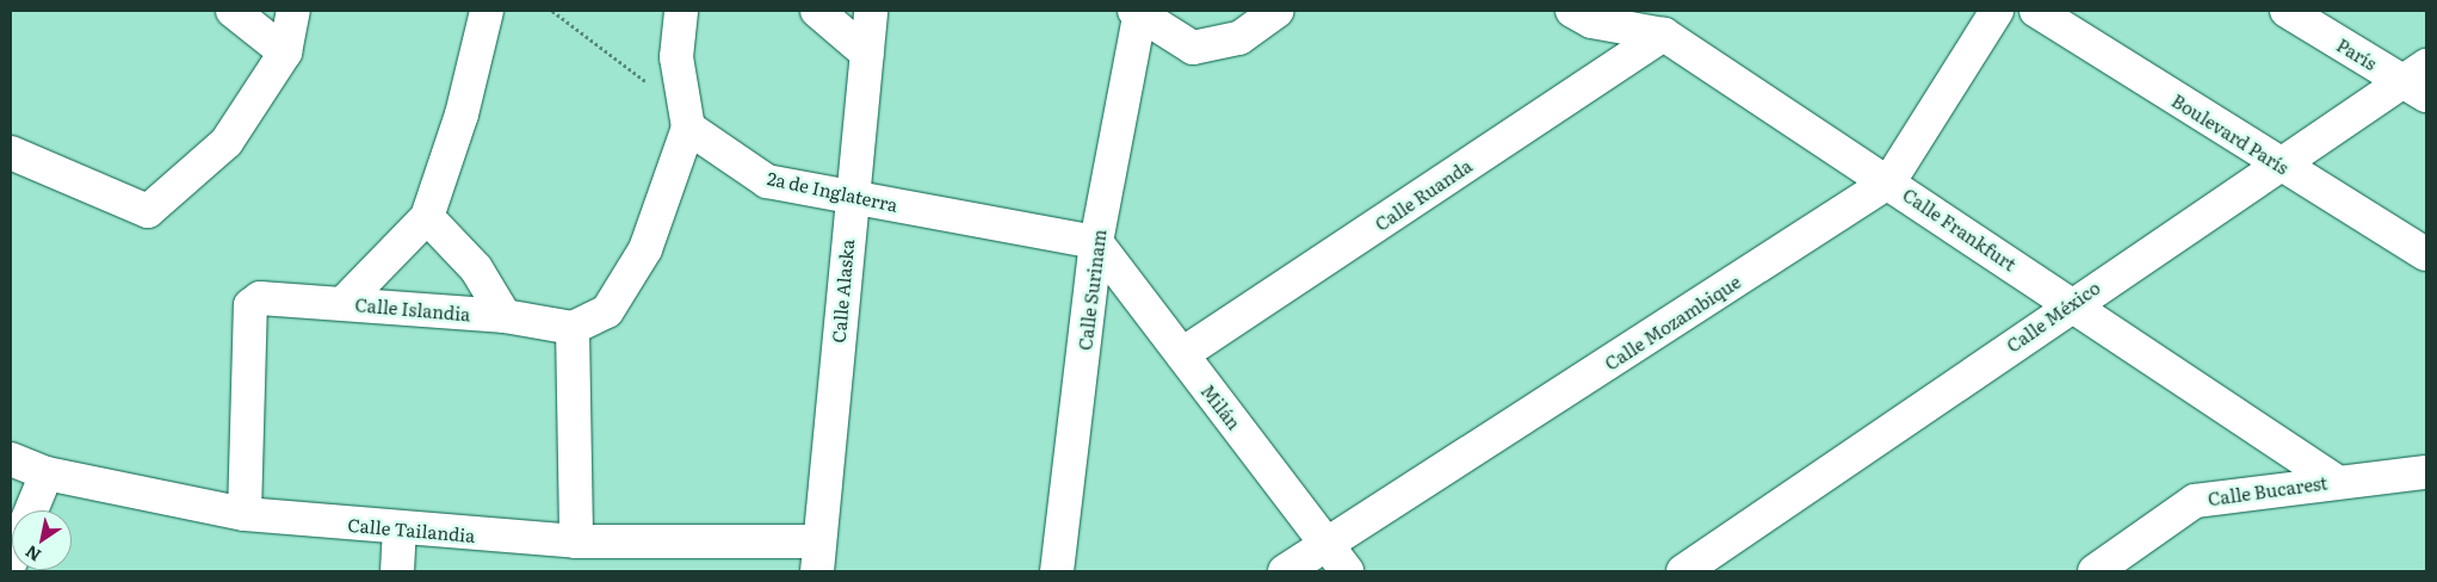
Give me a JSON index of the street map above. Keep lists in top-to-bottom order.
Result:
{
  "streets": {
    "street": [
      "París",
      "Boulevard París",
      "2a de Inglaterra",
      "Calle Ruanda",
      "Calle Frankfurt",
      "Calle Surinam",
      "Calle Alaska",
      "Calle Islandia",
      "Calle México",
      "Calle Mozambique",
      "Milán",
      "Calle Bucarest",
      "Calle Tailandia"
    ]
  },
  "crossings": [
    ["París", "Calle México"],
    ["Boulevard París", "Calle México"],
    ["2a de Inglaterra", "Calle Surinam"],
    ["2a de Inglaterra", "Calle Alaska"],
    ["2a de Inglaterra", "Milán"],
    ["Calle Ruanda", "Calle Frankfurt"],
    ["Calle Ruanda", "Milán"],
    ["Calle Frankfurt", "Calle México"],
    ["Calle Frankfurt", "Calle Mozambique"],
    ["Calle Frankfurt", "Calle Bucarest"],
    ["Calle Surinam", "Milán"],
    ["Calle Alaska", "Calle Tailandia"],
    ["Calle Islandia", "Calle Tailandia"],
    ["Calle Mozambique", "Milán"]
  ],
  "north": "bottom left"
}
